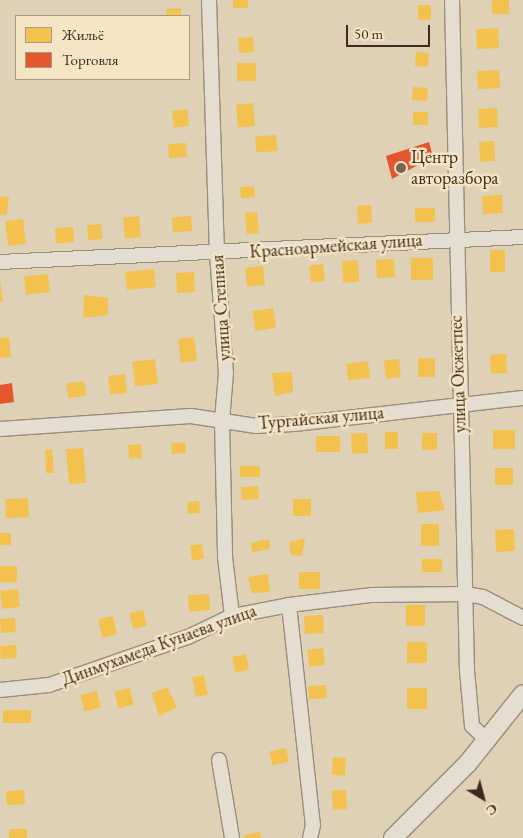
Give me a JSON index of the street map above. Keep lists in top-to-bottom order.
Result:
{
  "streets": {
    "street": [
      "Красноармейская улица",
      "улица Степная",
      "улица Окжетпес",
      "Тургайская улица",
      "Динмухамеда Кунаева улица"
    ]
  },
  "crossings": [
    ["Красноармейская улица", "улица Степная"],
    ["Красноармейская улица", "улица Окжетпес"],
    ["улица Степная", "Тургайская улица"],
    ["улица Степная", "Динмухамеда Кунаева улица"],
    ["улица Окжетпес", "Тургайская улица"],
    ["улица Окжетпес", "Динмухамеда Кунаева улица"]
  ],
  "places": ["Центр авторазбора"],
  "legend": ["Жильё", "Торговля"],
  "scale_bar": "50 m",
  "north": "bottom right"
}
